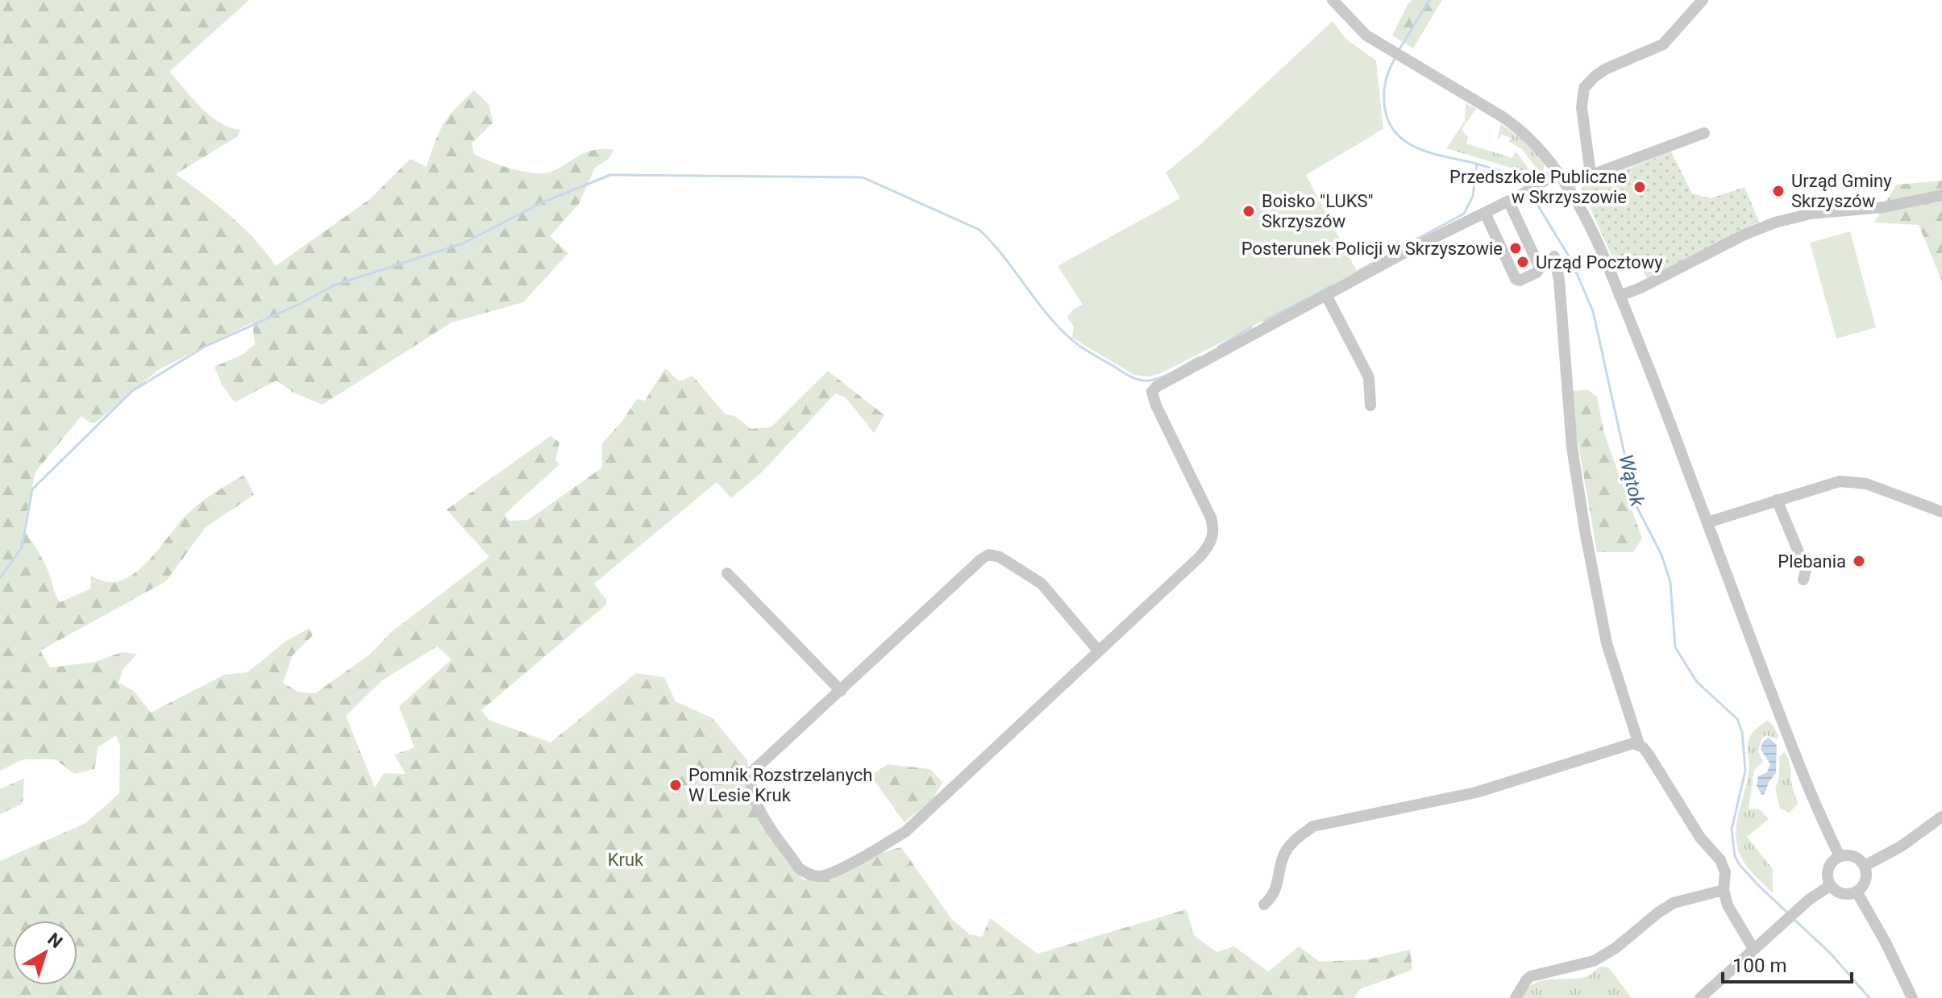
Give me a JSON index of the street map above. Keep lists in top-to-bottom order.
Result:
{
  "water": ["Wątok"],
  "parks": ["Kruk"],
  "places": [
    "Przedszkole Publiczne w Skrzyszowie",
    "Urząd Gminy Skrzyszów",
    "Boisko \"LUKS\" Skrzyszów",
    "Posterunek Policji w Skrzyszowie",
    "Urząd Pocztowy",
    "Plebania",
    "Pomnik Rozstrzelanych W Lesie Kruk"
  ],
  "scale_bar": "100 m",
  "north": "top right"
}
